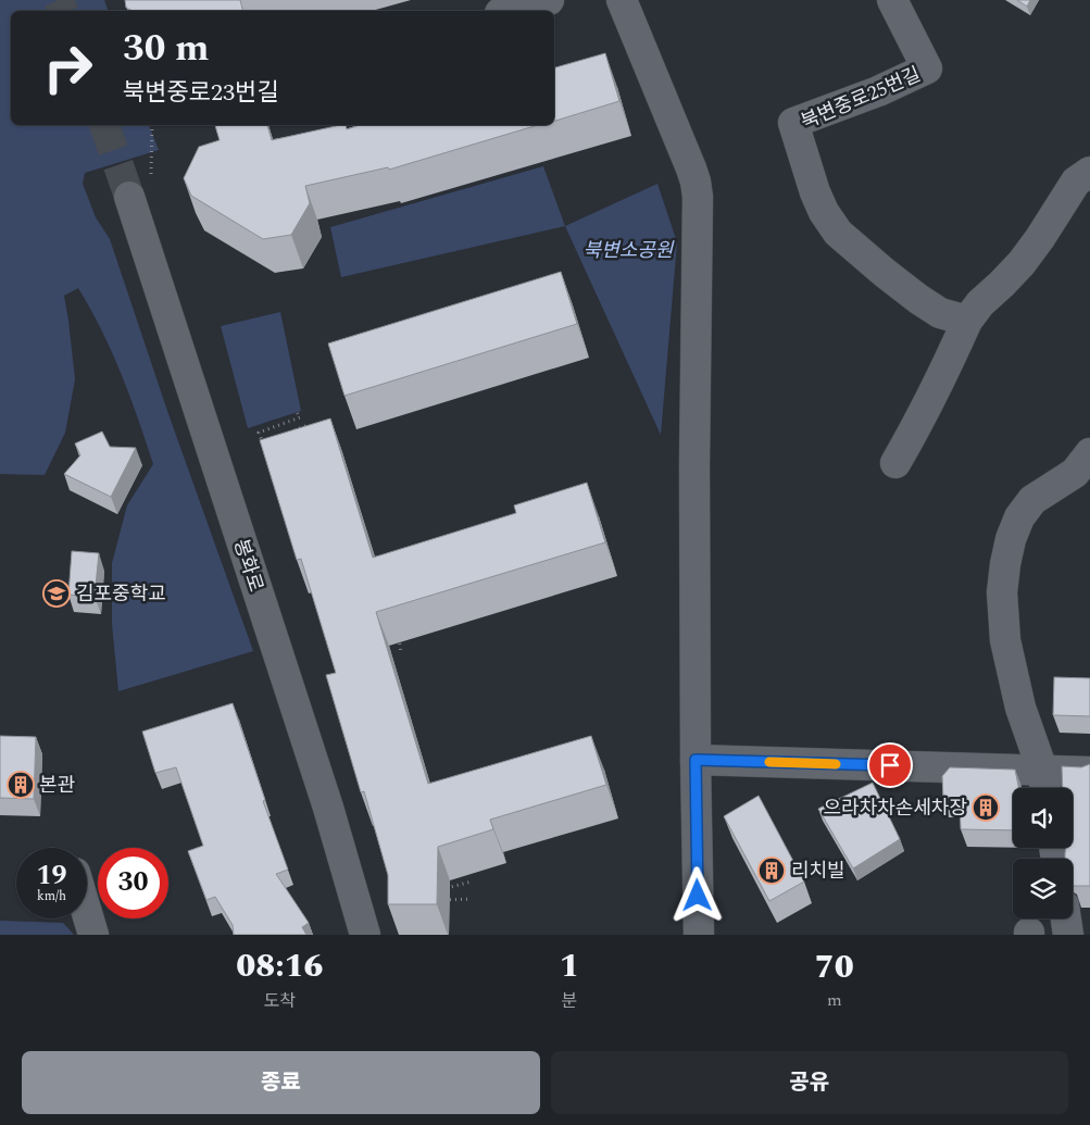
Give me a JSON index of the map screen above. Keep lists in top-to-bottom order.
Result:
{
  "streets": {
    "street": ["북변중로25번길", "봉화로"]
  },
  "parks": ["북변소공원"],
  "places": {
    "school or university": ["김포중학교"],
    "building": ["본관", "으라차차손세차장", "리치빌"]
  },
  "page": {
    "turn": ["30 m", "북변중로23번길"],
    "speed": "19 km/h",
    "limit": "30",
    "eta": [
      "08:16",
      "도착",
      "1",
      "분",
      "70",
      "m"
    ],
    "buttons": ["종료", "공유"]
  }
}
